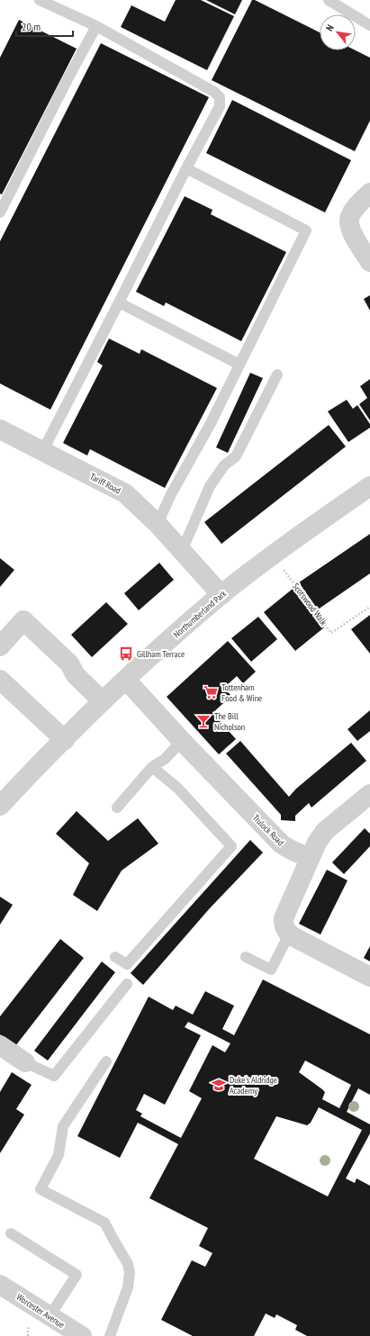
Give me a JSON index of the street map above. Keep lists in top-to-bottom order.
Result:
{
  "streets": {
    "street": [
      "Tariff Road",
      "Northumberland Park",
      "Trulock Road",
      "Worcester Avenue"
    ],
    "path": ["Scotswood Walk"]
  },
  "crossings": [
    ["Tariff Road", "Northumberland Park"],
    ["Scotswood Walk", "Northumberland Park"],
    ["Northumberland Park", "Trulock Road"]
  ],
  "places": {
    "bus stop": ["Gillham Terrace"],
    "supermarket": ["Tottenham Food & Wine"],
    "bar": ["The Bill Nicholson"],
    "school or university": ["Duke's Aldridge Academy"]
  },
  "scale_bar": "20 m",
  "north": "top left"
}
